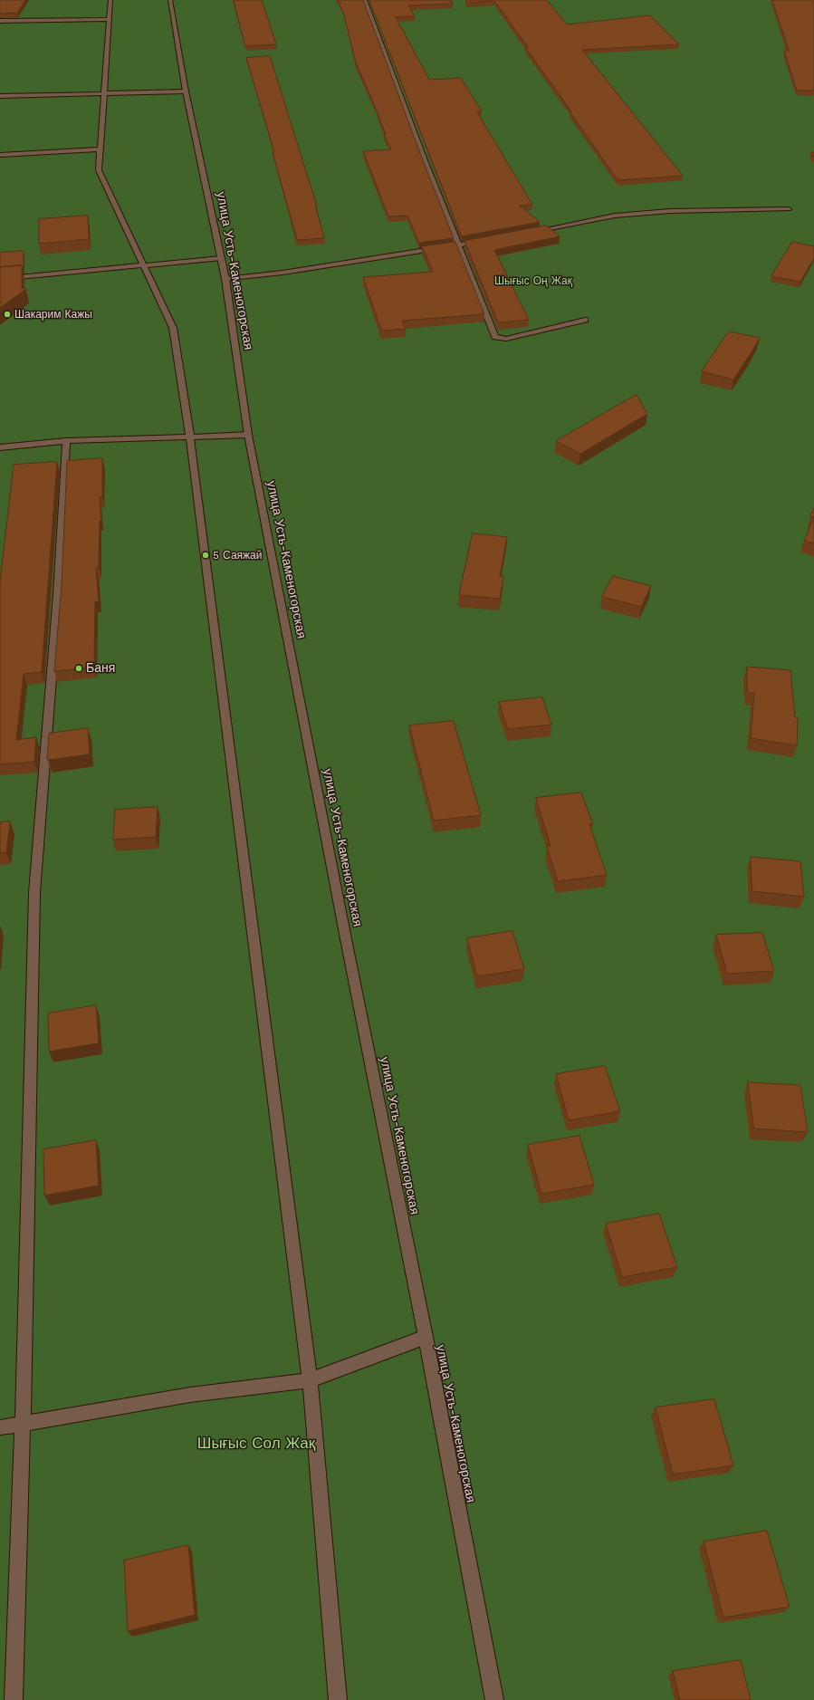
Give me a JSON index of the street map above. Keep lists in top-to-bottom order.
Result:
{
  "streets": {
    "street": ["улица Усть-Каменогорская"]
  },
  "parks": ["Шығыс Оң Жақ", "Шығыс Сол Жақ"],
  "places": ["Шакарим Кажы", "5 Саяжай", "Баня"]
}
